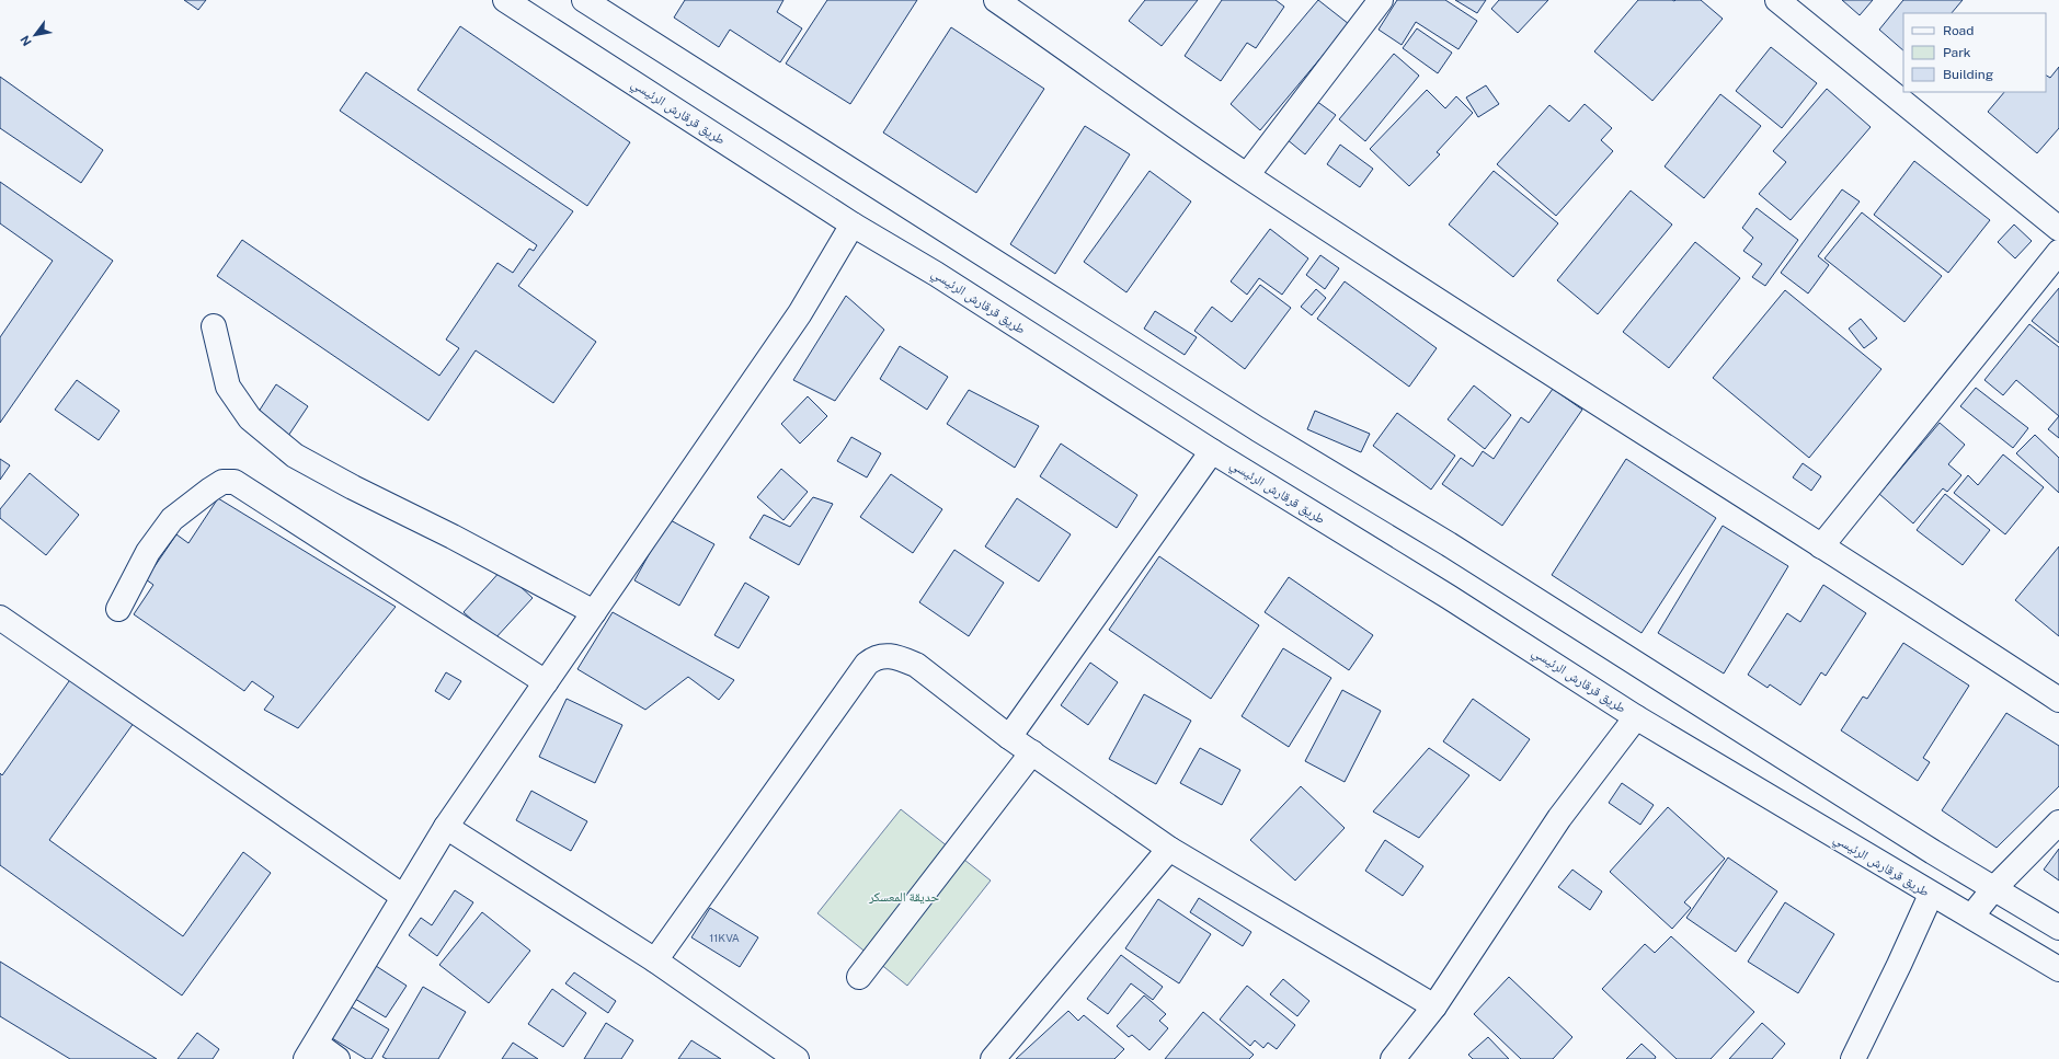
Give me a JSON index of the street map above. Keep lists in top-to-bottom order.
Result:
{
  "streets": {
    "street": ["طريق قرقارش الرئيسي"]
  },
  "parks": ["حديقة المعسكر"],
  "house_numbers": ["11KVA"],
  "legend": ["Road", "Park", "Building"],
  "north": "bottom left"
}
